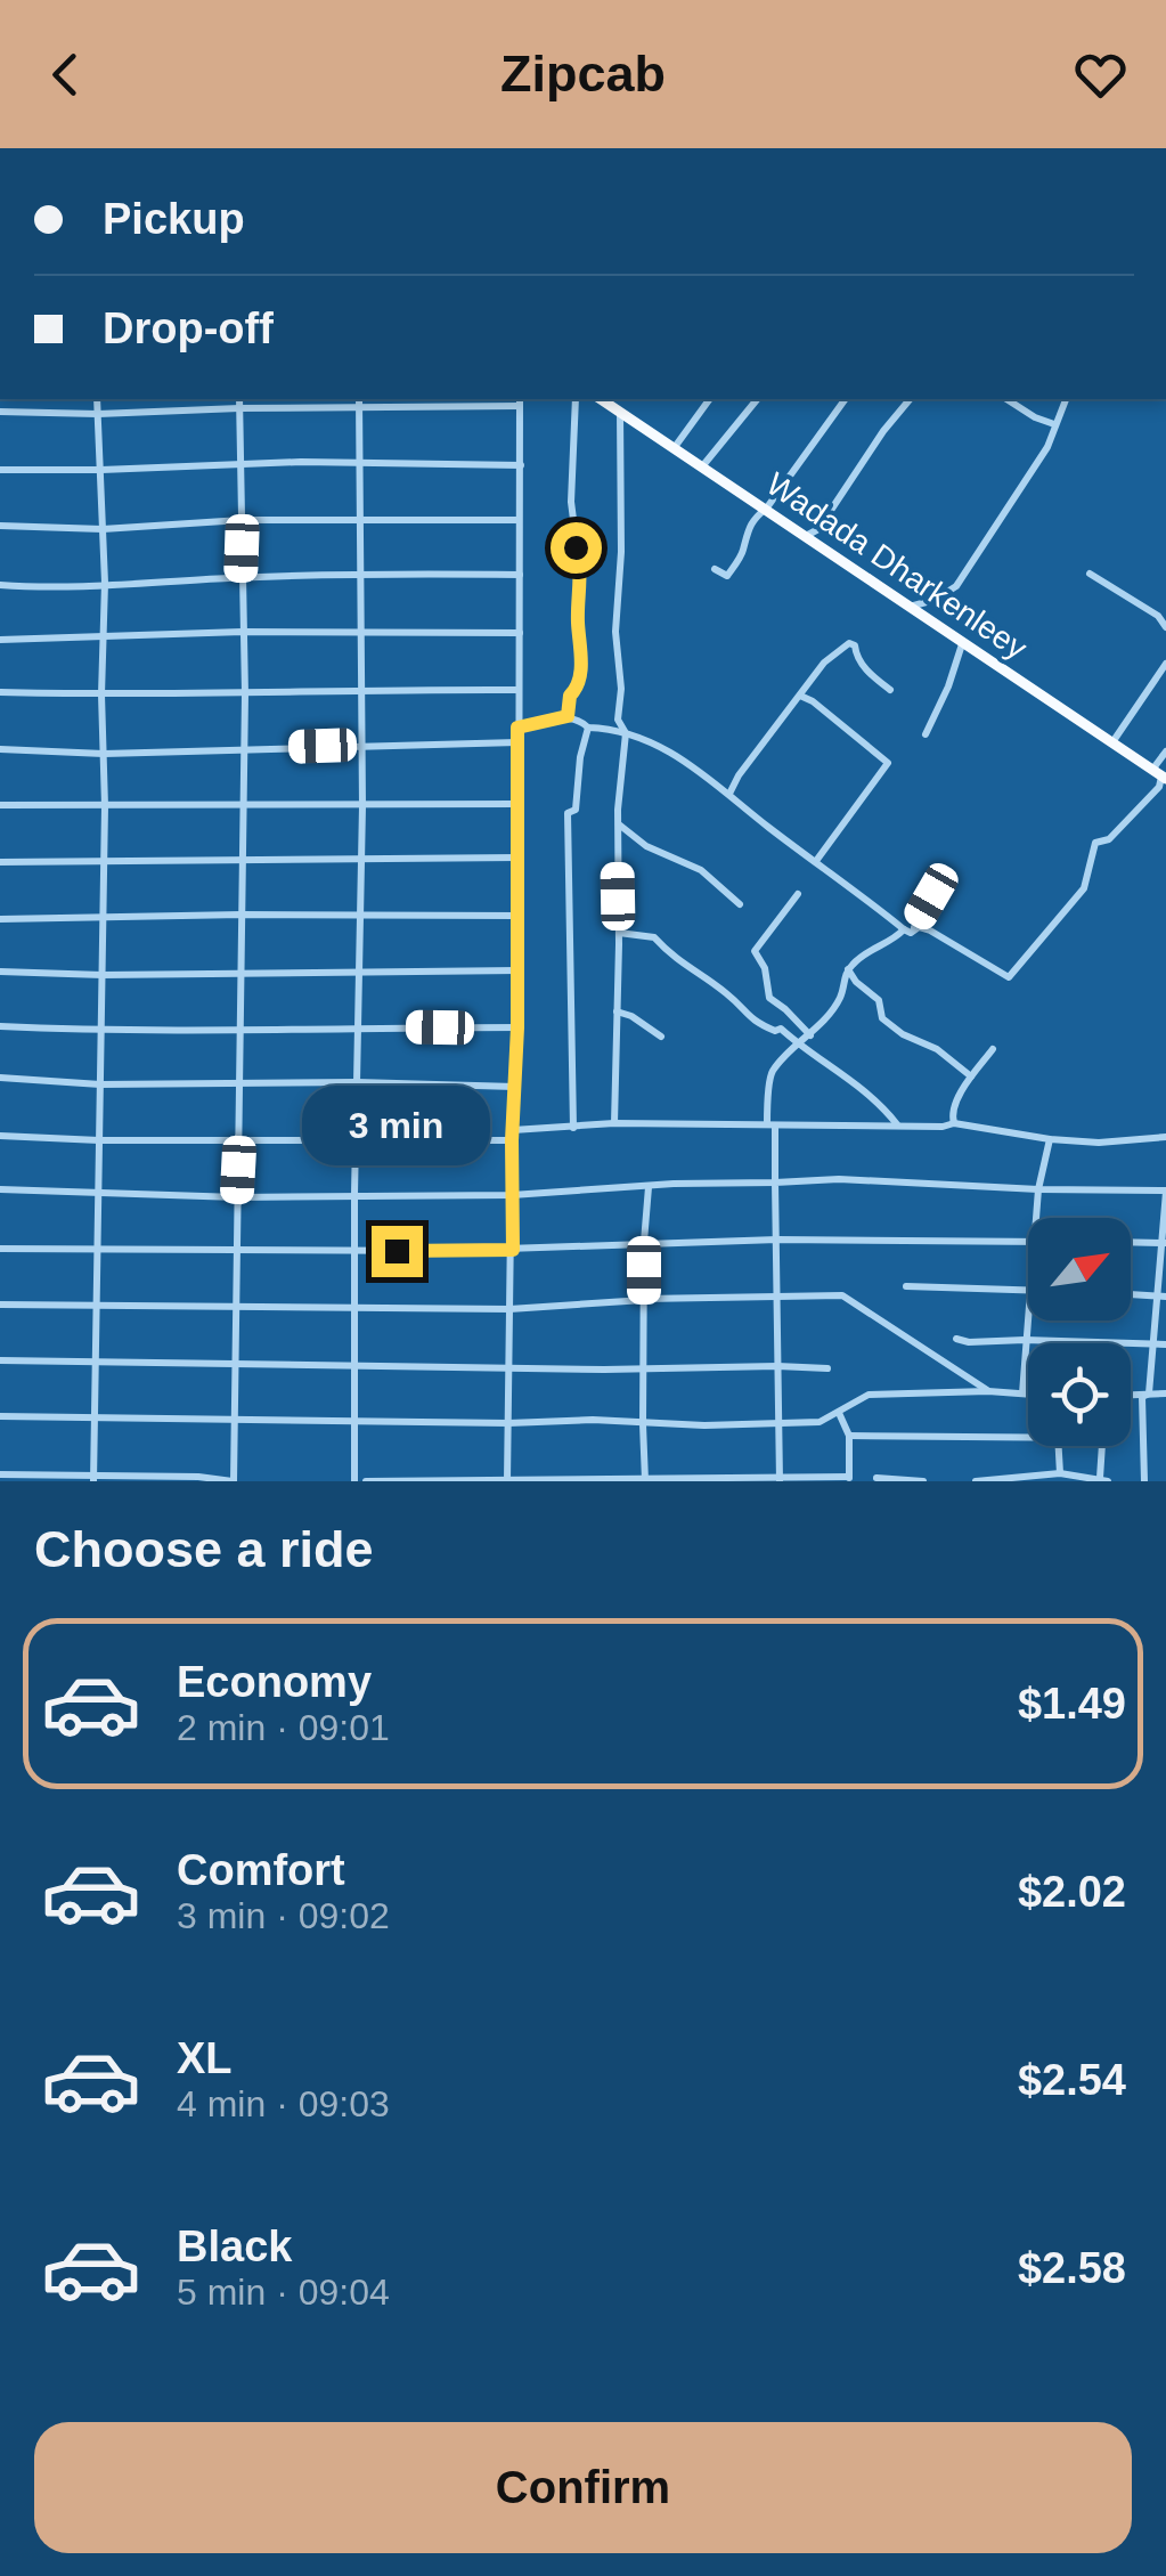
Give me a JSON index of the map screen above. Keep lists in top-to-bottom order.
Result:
{
  "streets": {
    "main road": ["Wadada Dharkenleey"]
  },
  "north": "top right",
  "page": {
    "header": "Zipcab",
    "banner": ["Pickup", "Drop-off"],
    "bubble": "3 min",
    "heading": "Choose a ride",
    "list": [
      {
        "name": "Economy",
        "note": "2 min · 09:01",
        "value": "$1.49"
      },
      {
        "name": "Comfort",
        "note": "3 min · 09:02",
        "value": "$2.02"
      },
      {
        "name": "XL",
        "note": "4 min · 09:03",
        "value": "$2.54"
      },
      {
        "name": "Black",
        "note": "5 min · 09:04",
        "value": "$2.58"
      }
    ],
    "buttons": "Confirm"
  }
}
